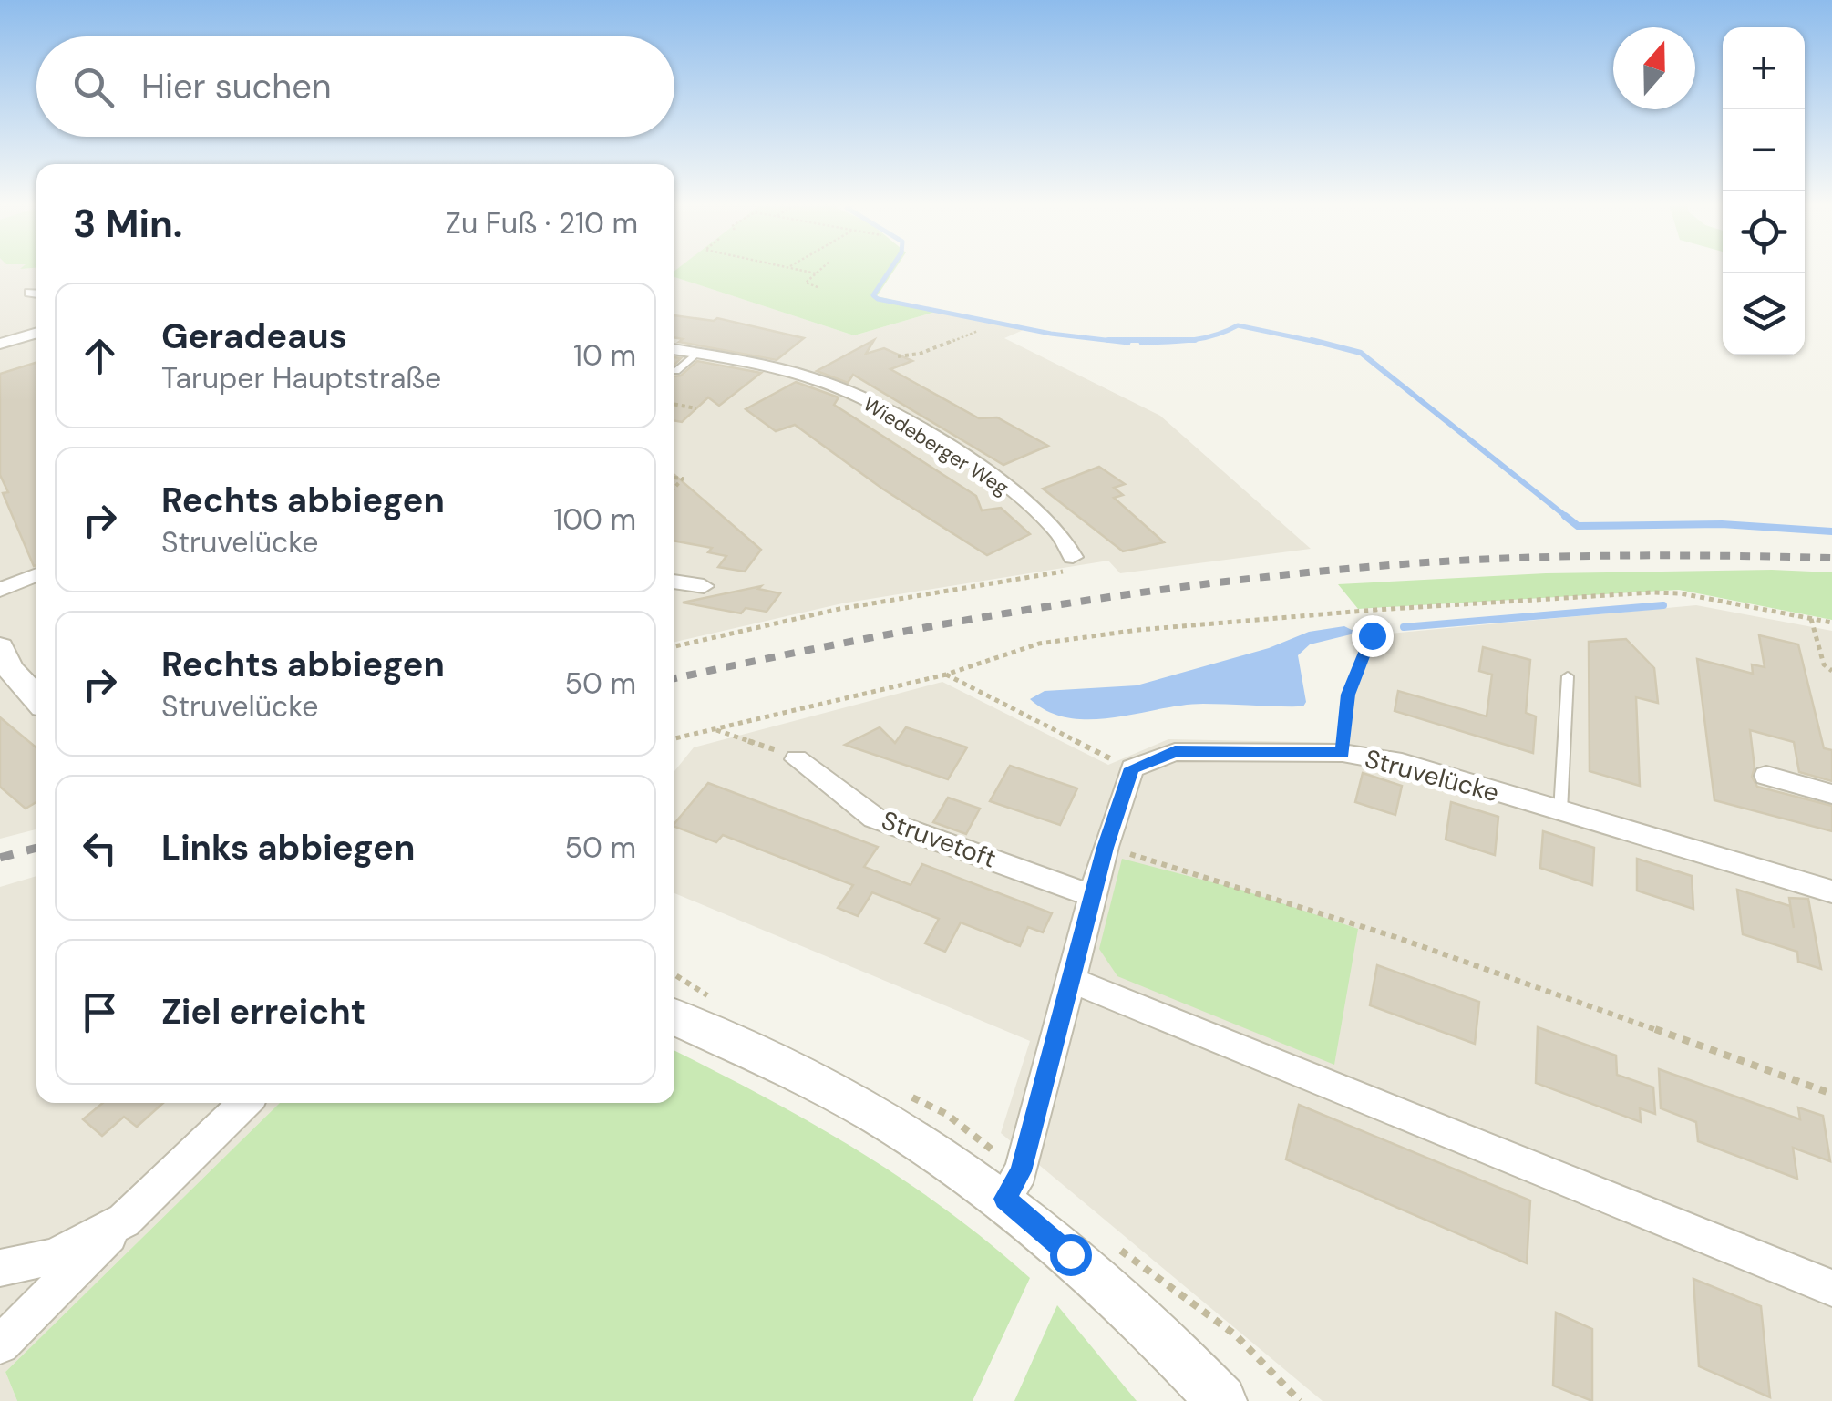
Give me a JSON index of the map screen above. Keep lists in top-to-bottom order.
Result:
{
  "streets": {
    "street": ["Wiedeberger Weg", "Struvelücke", "Struvetoft"]
  },
  "north": "top",
  "page": {
    "map_buttons": ["+", "−"],
    "search": "Hier suchen",
    "heading": ["3 Min.", "Zu Fuß · 210 m"],
    "list": [
      ["Geradeaus", "Taruper Hauptstraße", "10 m"],
      ["Rechts abbiegen", "Struvelücke", "100 m"],
      ["Rechts abbiegen", "Struvelücke", "50 m"],
      ["Links abbiegen", "50 m"],
      "Ziel erreicht"
    ]
  }
}
